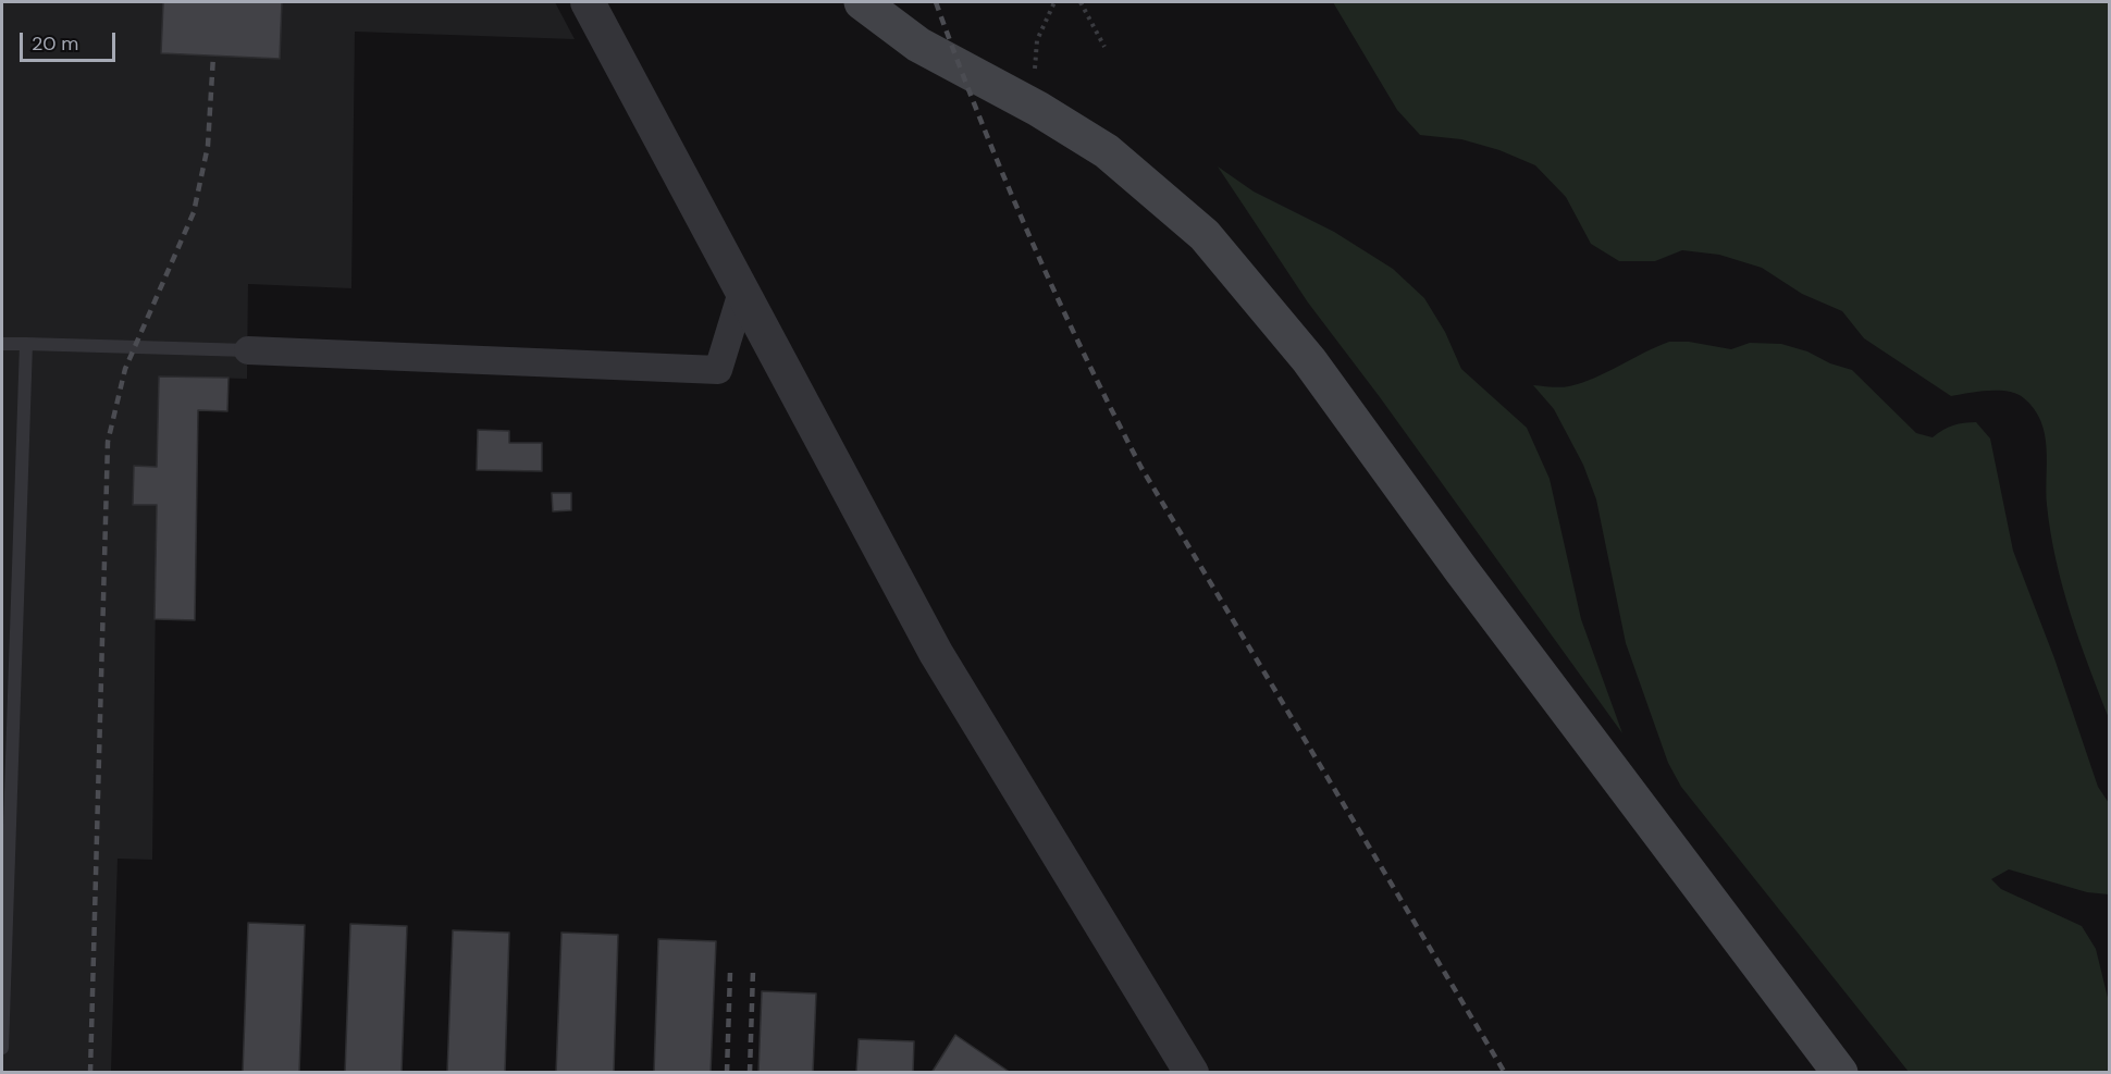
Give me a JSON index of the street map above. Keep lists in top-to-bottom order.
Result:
{
  "scale_bar": "20 m"
}
